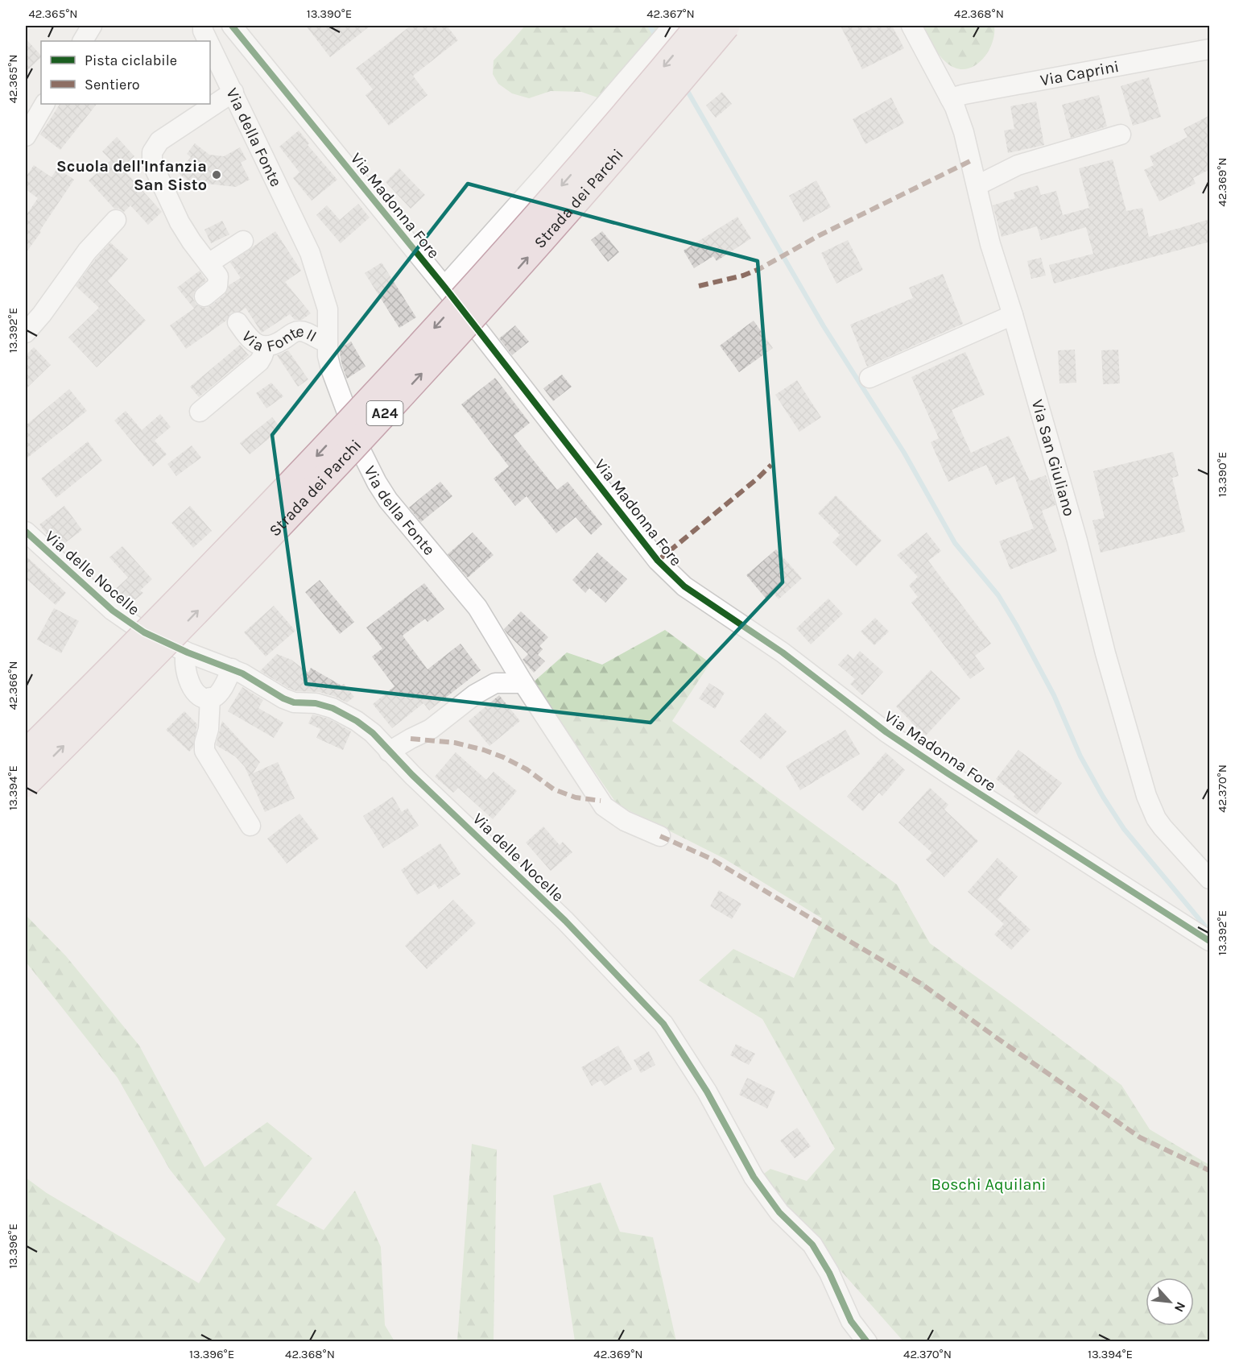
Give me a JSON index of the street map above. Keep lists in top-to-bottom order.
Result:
{
  "streets": {
    "highway": ["Strada dei Parchi", "A24"],
    "street": [
      "Via Caprini",
      "Via della Fonte",
      "Via Madonna Fore",
      "Via Fonte II",
      "Via San Giuliano",
      "Via delle Nocelle"
    ]
  },
  "crossings": [
    ["Via Caprini", "Via San Giuliano"],
    ["Via della Fonte", "Via Fonte II"]
  ],
  "parks": ["Boschi Aquilani"],
  "places": ["Scuola dell'Infanzia San Sisto"],
  "legend": ["Pista ciclabile", "Sentiero"],
  "north": "bottom right",
  "coordinates": [
    "42.365°N",
    "13.390°E",
    "42.367°N",
    "42.368°N",
    "42.369°N",
    "13.392°E",
    "42.366°N",
    "13.394°E",
    "42.370°N",
    "13.396°E"
  ]
}
